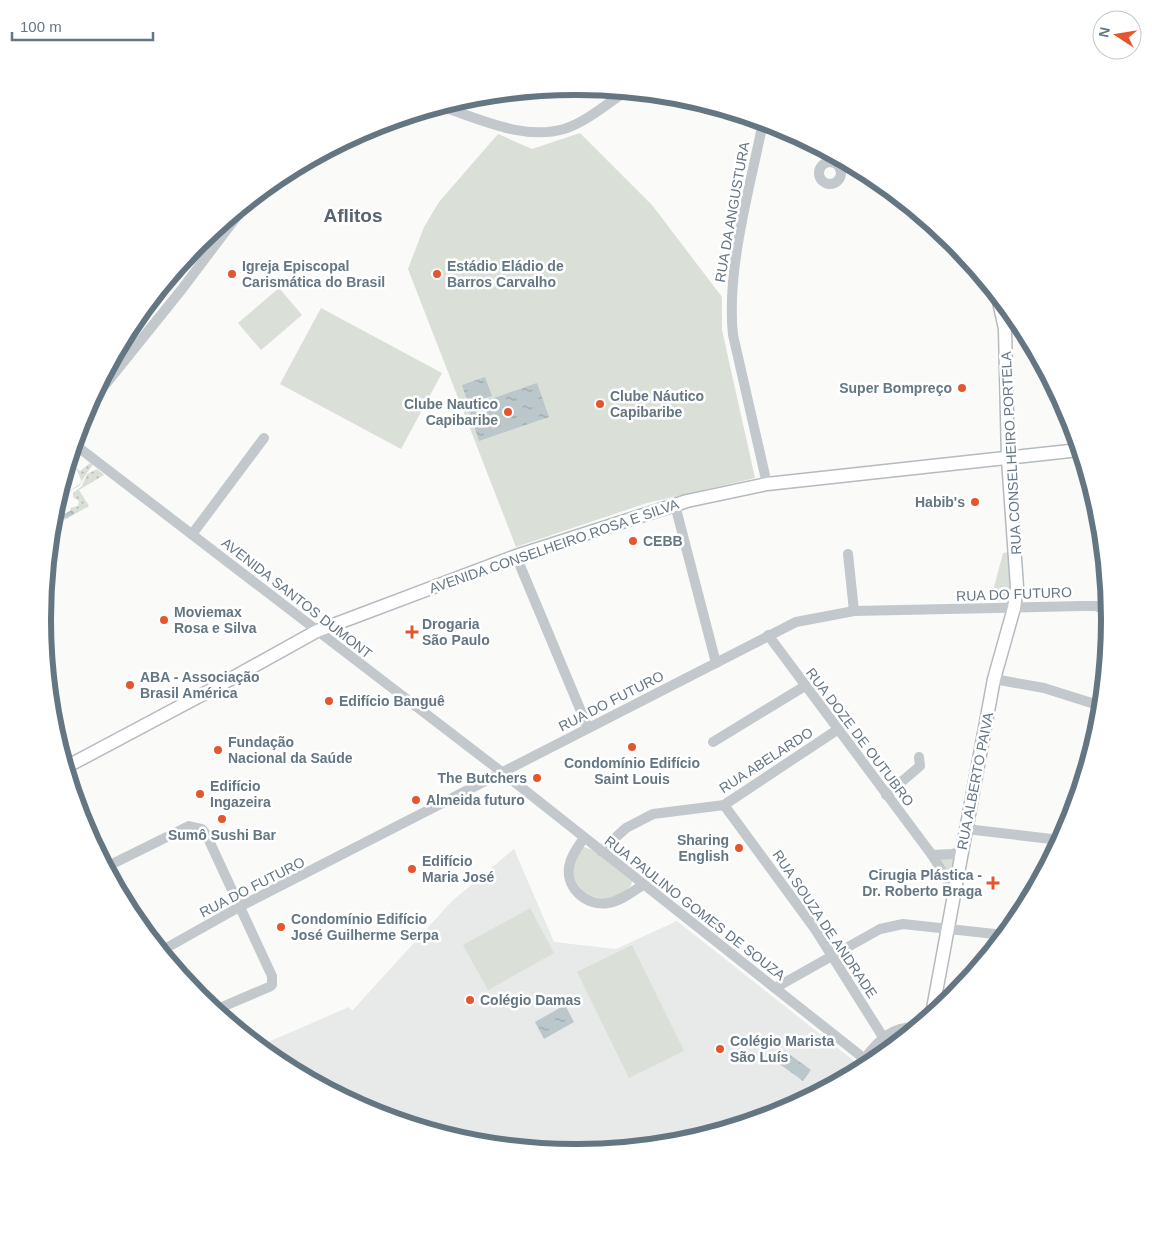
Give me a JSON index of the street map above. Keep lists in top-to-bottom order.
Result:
{
  "streets": {
    "main road": ["RUA CONSELHEIRO PORTELA", "AVENIDA CONSELHEIRO ROSA E SILVA", "RUA ALBERTO PAIVA"],
    "street": [
      "RUA DA ANGUSTURA",
      "RUA DO FUTURO",
      "AVENIDA SANTOS DUMONT",
      "RUA DOZE DE OUTUBRO",
      "RUA ABELARDO",
      "RUA PAULINO GOMES DE SOUZA",
      "RUA SOUZA DE ANDRADE"
    ]
  },
  "crossings": [
    ["RUA DA ANGUSTURA", "AVENIDA CONSELHEIRO ROSA E SILVA"],
    ["RUA CONSELHEIRO PORTELA", "AVENIDA CONSELHEIRO ROSA E SILVA"],
    ["RUA CONSELHEIRO PORTELA", "RUA DO FUTURO"],
    ["RUA CONSELHEIRO PORTELA", "RUA ALBERTO PAIVA"],
    ["AVENIDA CONSELHEIRO ROSA E SILVA", "AVENIDA SANTOS DUMONT"],
    ["RUA DO FUTURO", "AVENIDA SANTOS DUMONT"],
    ["RUA DO FUTURO", "RUA DOZE DE OUTUBRO"],
    ["RUA DO FUTURO", "RUA ALBERTO PAIVA"],
    ["RUA DO FUTURO", "RUA PAULINO GOMES DE SOUZA"],
    ["AVENIDA SANTOS DUMONT", "RUA PAULINO GOMES DE SOUZA"],
    ["RUA DOZE DE OUTUBRO", "RUA ABELARDO"],
    ["RUA DOZE DE OUTUBRO", "RUA ALBERTO PAIVA"],
    ["RUA ABELARDO", "RUA PAULINO GOMES DE SOUZA"],
    ["RUA ABELARDO", "RUA SOUZA DE ANDRADE"]
  ],
  "districts": ["Aflitos"],
  "places": {
    "other": [
      "Igreja Episcopal Carismática do Brasil",
      "Estádio Eládio de Barros Carvalho",
      "Super Bompreço",
      "Clube Náutico Capibaribe",
      "Clube Nautico Capibaribe",
      "Habib's",
      "CEBB",
      "Moviemax Rosa e Silva",
      "ABA - Associação Brasil América",
      "Edifício Banguê",
      "Condomínio Edifício Saint Louis",
      "Fundação Nacional da Saúde",
      "The Butchers",
      "Edifício Ingazeira",
      "Almeida futuro",
      "Sumô Sushi Bar",
      "Sharing English",
      "Edifício Maria José",
      "Condomínio Edifício José Guilherme Serpa",
      "Colégio Damas",
      "Colégio Marista São Luís"
    ],
    "health": ["Drogaria São Paulo", "Cirugia Plástica - Dr. Roberto Braga"]
  },
  "scale_bar": "100 m",
  "north": "left"
}
